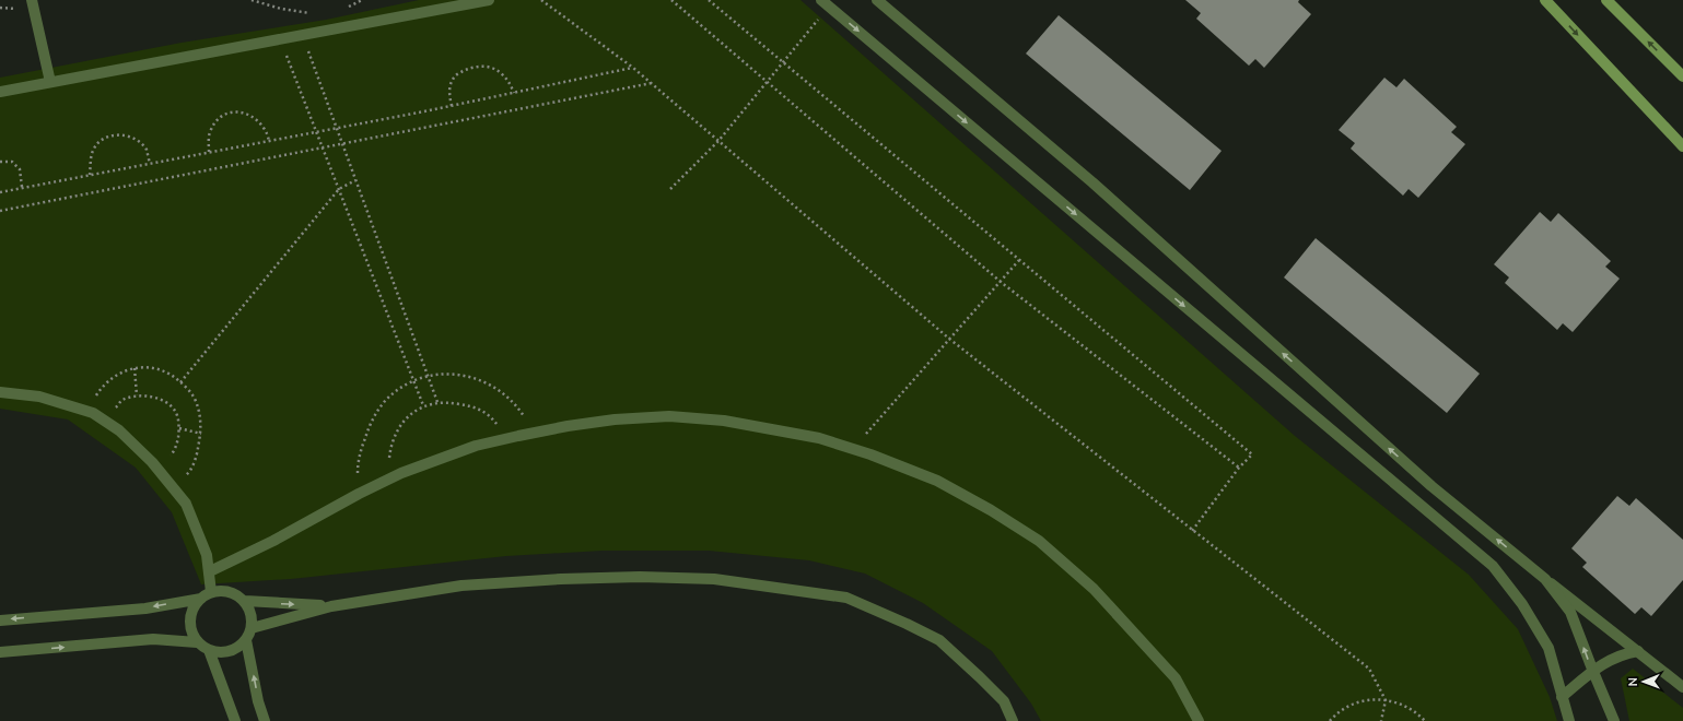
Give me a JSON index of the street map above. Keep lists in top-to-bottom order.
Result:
{
  "north": "left"
}
